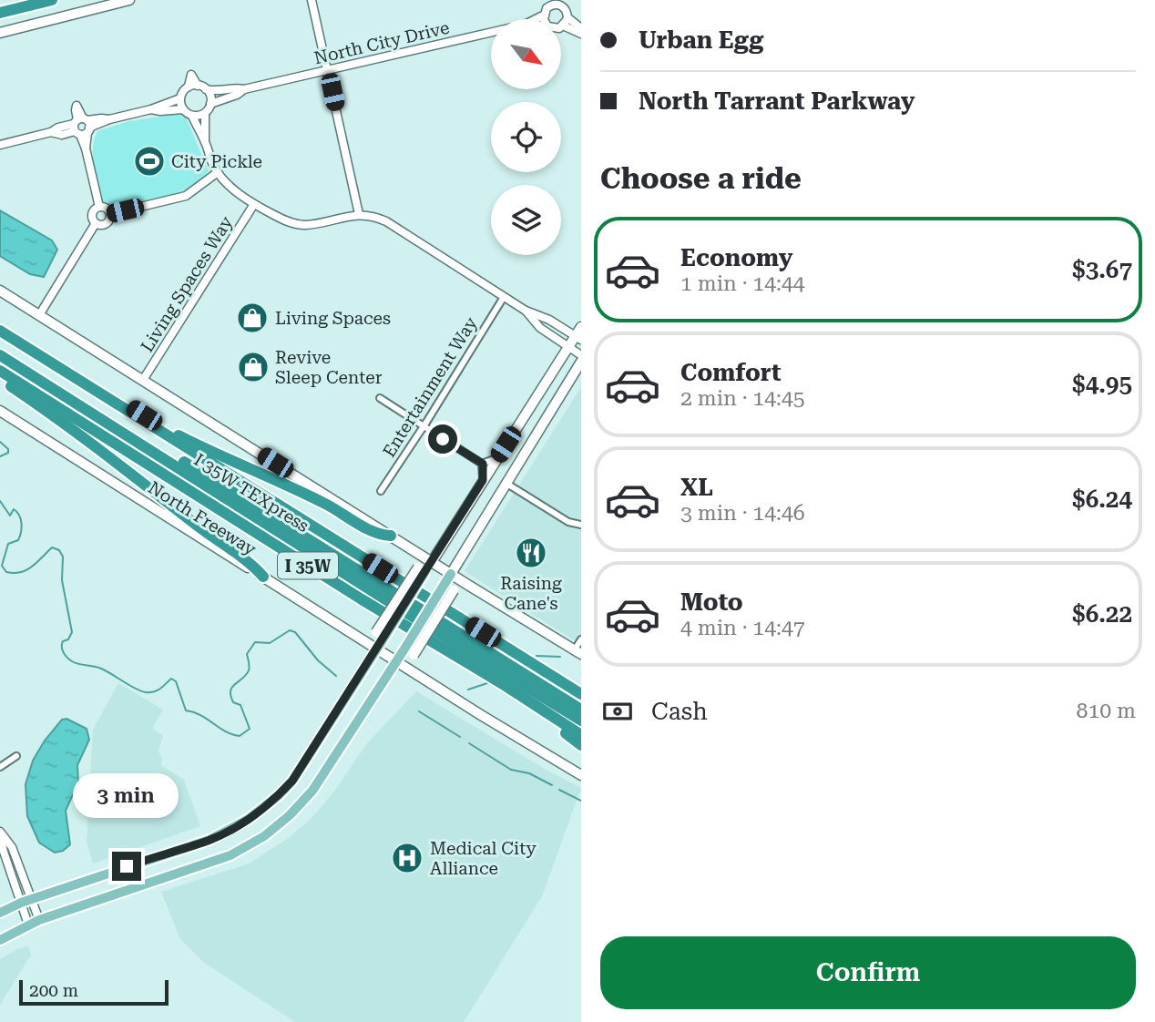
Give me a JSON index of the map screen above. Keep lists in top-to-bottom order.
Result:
{
  "streets": {
    "highway": ["I 35W TEXpress", "North Freeway", "I 35W"],
    "street": ["North City Drive", "Living Spaces Way", "Entertainment Way"]
  },
  "places": {
    "sports": ["City Pickle"],
    "shop": ["Living Spaces", "Revive Sleep Center"],
    "restaurant": ["Raising Cane's"],
    "hospital": ["Medical City Alliance"]
  },
  "scale_bar": "200 m",
  "north": "bottom right",
  "page": {
    "banner": ["Urban Egg", "North Tarrant Parkway"],
    "heading": "Choose a ride",
    "list": [
      {
        "name": "Economy",
        "note": "1 min · 14:44",
        "value": "$3.67"
      },
      {
        "name": "Comfort",
        "note": "2 min · 14:45",
        "value": "$4.95"
      },
      {
        "name": "XL",
        "note": "3 min · 14:46",
        "value": "$6.24"
      },
      {
        "name": "Moto",
        "note": "4 min · 14:47",
        "value": "$6.22"
      }
    ],
    "pay": ["Cash", "810 m"],
    "bubble": "3 min",
    "buttons": "Confirm",
    "scale": "200 m"
  }
}
